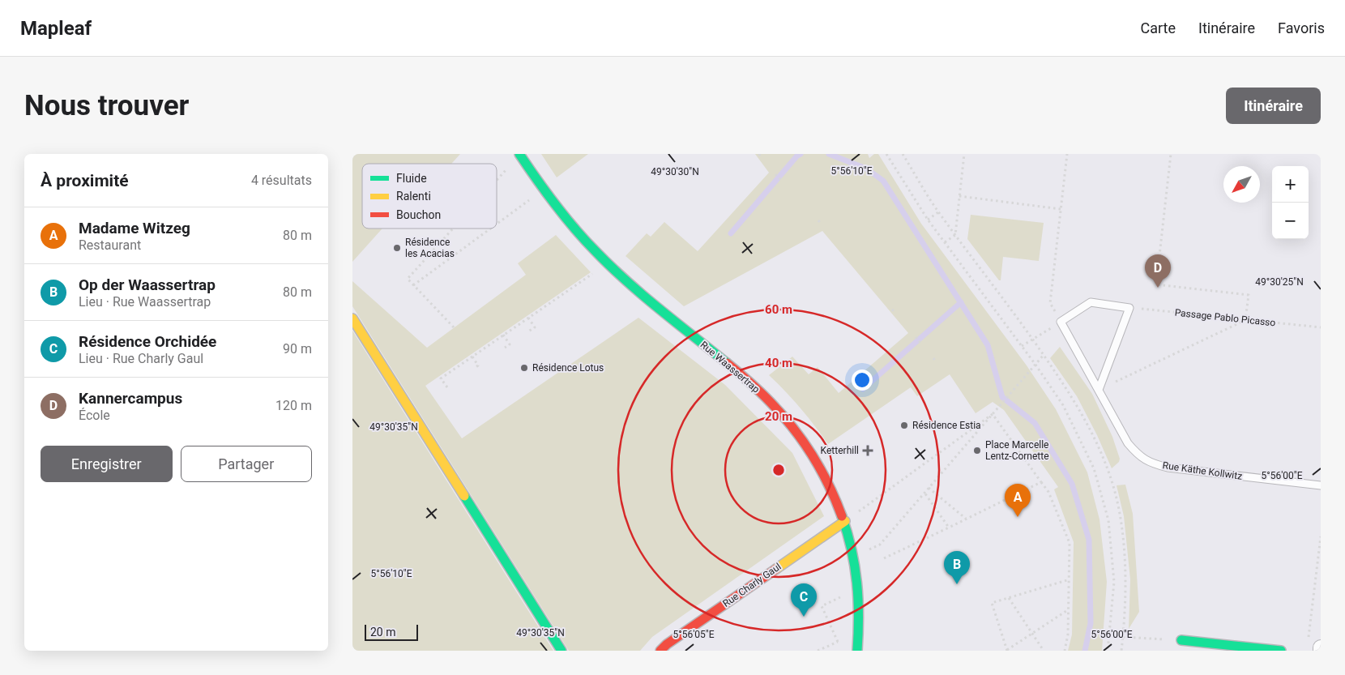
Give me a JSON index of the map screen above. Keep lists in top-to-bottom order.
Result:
{
  "streets": {
    "street": ["Rue Waassertrap", "Rue Charly Gaul"],
    "lane": ["Rue Käthe Kollwitz"],
    "path": ["Passage Pablo Picasso"]
  },
  "crossings": [
    ["Rue Waassertrap", "Rue Charly Gaul"]
  ],
  "places": {
    "other": [
      "Résidence les Acacias",
      "Résidence Lotus",
      "Résidence Estia",
      "Place Marcelle Lentz-Cornette"
    ],
    "health": ["Ketterhill"]
  },
  "legend": ["Fluide", "Ralenti", "Bouchon"],
  "scale_bar": "20 m",
  "north": "bottom left",
  "page": {
    "header": "Mapleaf",
    "nav": ["Carte", "Itinéraire", "Favoris"],
    "buttons": [
      "Itinéraire",
      ["Enregistrer", "Partager"]
    ],
    "title": "Nous trouver",
    "heading": ["À proximité", "4 résultats"],
    "map_buttons": ["+", "−"],
    "list": [
      {
        "mark": "A",
        "name": "Madame Witzeg",
        "note": "Restaurant",
        "value": "80 m"
      },
      {
        "mark": "B",
        "name": "Op der Waassertrap",
        "note": "Lieu · Rue Waassertrap",
        "value": "80 m"
      },
      {
        "mark": "C",
        "name": "Résidence Orchidée",
        "note": "Lieu · Rue Charly Gaul",
        "value": "90 m"
      },
      {
        "mark": "D",
        "name": "Kannercampus",
        "note": "École",
        "value": "120 m"
      }
    ],
    "pins": [
      "D",
      "A",
      "B",
      "C"
    ],
    "scale": "20 m"
  },
  "coordinates": [
    "5°56'10\"E",
    "49°30'30\"N",
    "49°30'25\"N",
    "49°30'35\"N",
    "5°56'00\"E",
    "5°56'05\"E"
  ],
  "rings": ["60 m", "40 m", "20 m"]
}
